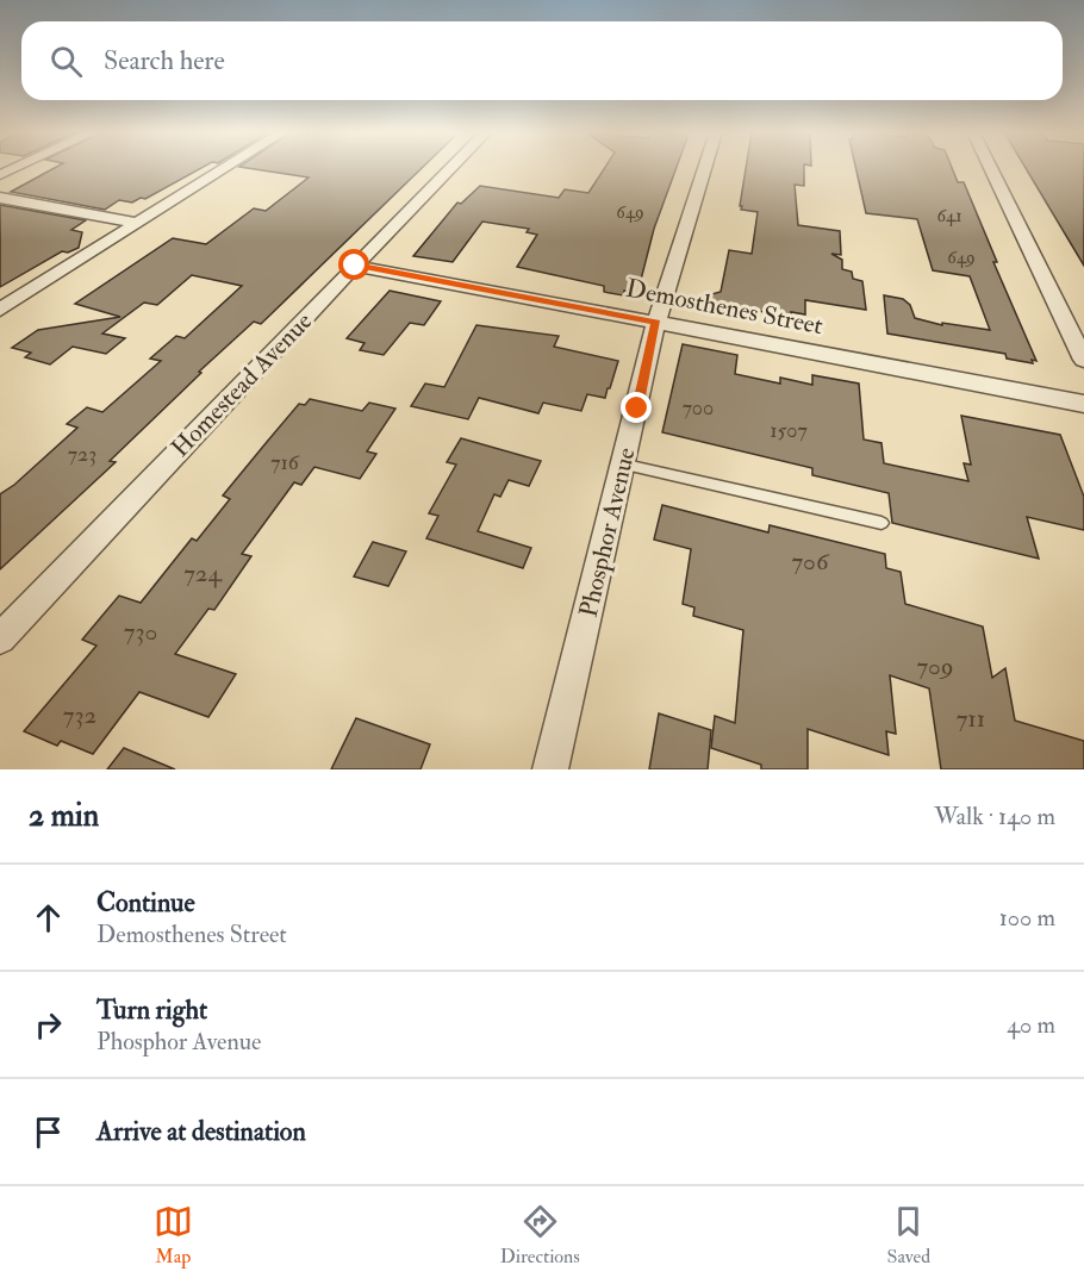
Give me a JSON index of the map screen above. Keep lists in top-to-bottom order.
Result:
{
  "streets": {
    "street": ["Demosthenes Street", "Homestead Avenue", "Phosphor Avenue"]
  },
  "crossings": [
    ["Demosthenes Street", "Homestead Avenue"],
    ["Demosthenes Street", "Phosphor Avenue"]
  ],
  "house_numbers": [
    "649",
    "641",
    "649",
    "700",
    "1507",
    "723",
    "716",
    "706",
    "724",
    "730",
    "709",
    "732",
    "711"
  ],
  "page": {
    "search": "Search here",
    "heading": ["2 min", "Walk · 140 m"],
    "list": [
      ["Continue", "Demosthenes Street", "100 m"],
      ["Turn right", "Phosphor Avenue", "40 m"],
      "Arrive at destination"
    ],
    "nav": ["Map", "Directions", "Saved"]
  }
}
